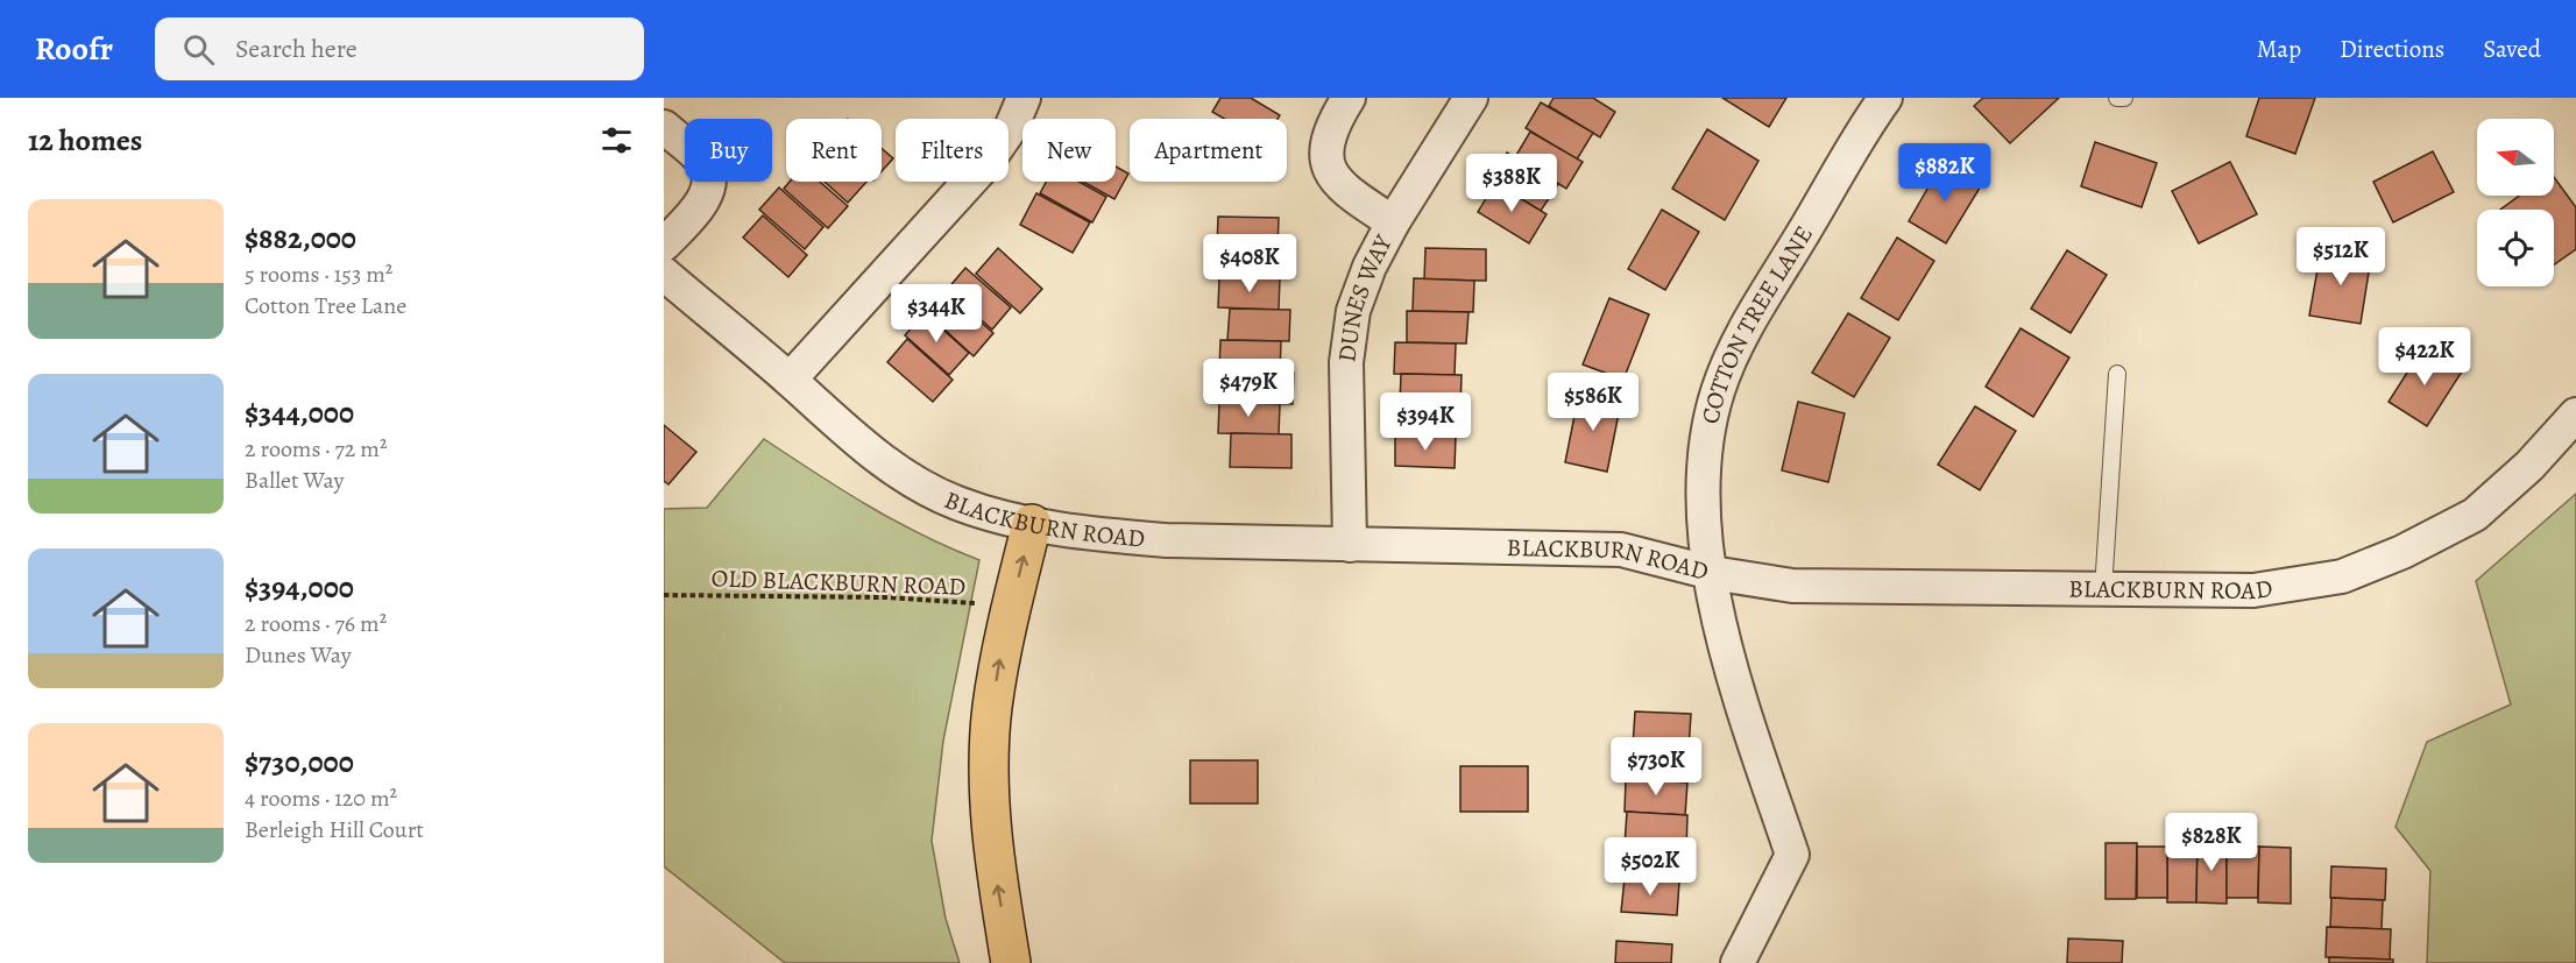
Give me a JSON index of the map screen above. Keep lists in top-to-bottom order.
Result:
{
  "streets": {
    "street": ["DUNES WAY", "COTTON TREE LANE", "BLACKBURN ROAD"],
    "path": ["OLD BLACKBURN ROAD"]
  },
  "crossings": [
    ["DUNES WAY", "BLACKBURN ROAD"],
    ["COTTON TREE LANE", "BLACKBURN ROAD"]
  ],
  "north": "left",
  "page": {
    "header": "Roofr",
    "search": "Search here",
    "nav": ["Map", "Directions", "Saved"],
    "heading": "12 homes",
    "chip": [
      "Buy",
      "Rent",
      "Filters",
      "New",
      "Apartment"
    ],
    "price": [
      "$882K",
      "$388K",
      "$512K",
      "$408K",
      "$344K",
      "$422K",
      "$479K",
      "$586K",
      "$394K",
      "$730K",
      "$828K",
      "$502K"
    ],
    "list": [
      {
        "name": "$882,000",
        "note": "5 rooms · 153 m² · Cotton Tree Lane"
      },
      {
        "name": "$344,000",
        "note": "2 rooms · 72 m² · Ballet Way"
      },
      {
        "name": "$394,000",
        "note": "2 rooms · 76 m² · Dunes Way"
      },
      {
        "name": "$730,000",
        "note": "4 rooms · 120 m² · Berleigh Hill Court"
      }
    ]
  }
}
